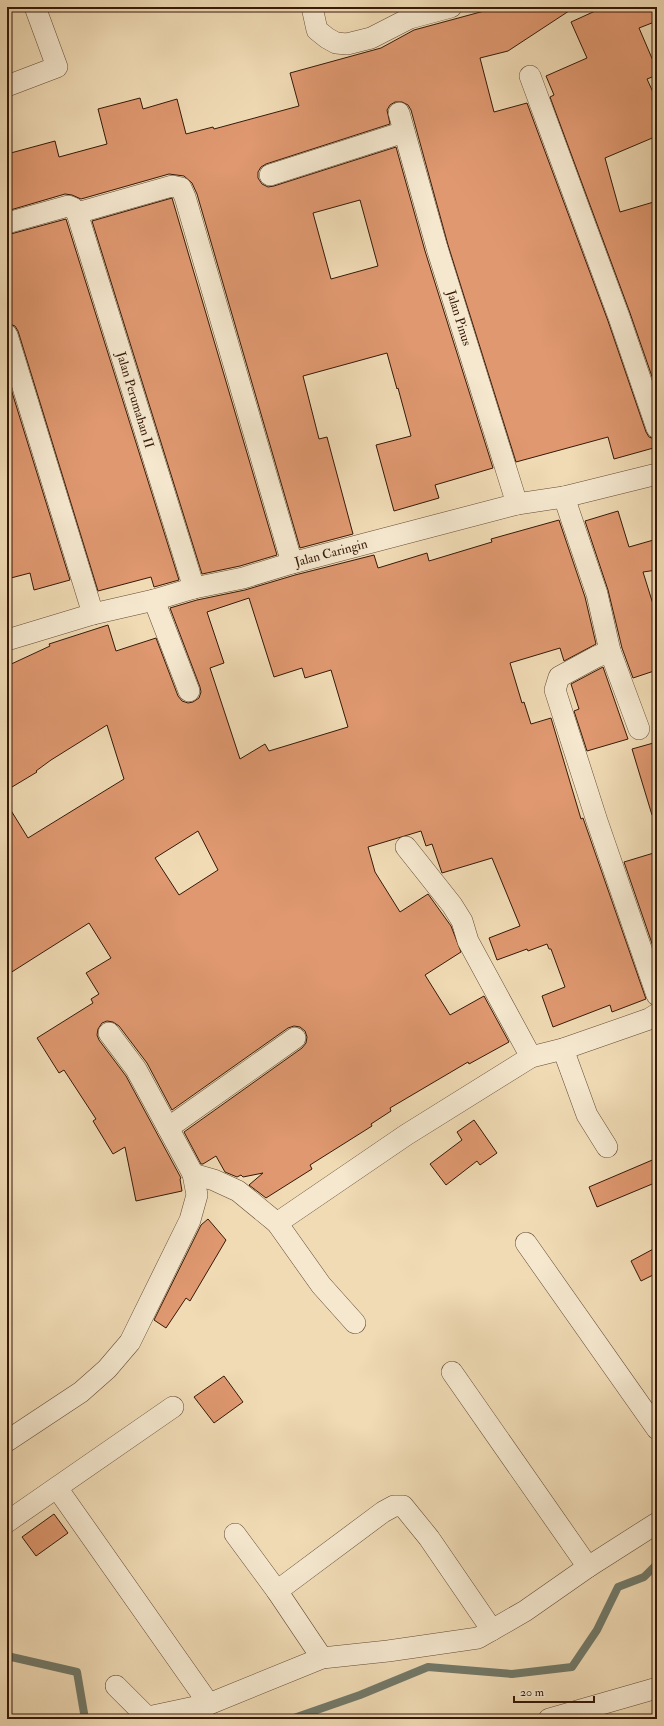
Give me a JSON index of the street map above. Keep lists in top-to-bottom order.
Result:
{
  "streets": {
    "street": ["Jalan Pinus", "Jalan Perumahan II", "Jalan Caringin"]
  },
  "crossings": [
    ["Jalan Pinus", "Jalan Caringin"],
    ["Jalan Perumahan II", "Jalan Caringin"]
  ],
  "scale_bar": "20 m"
}
